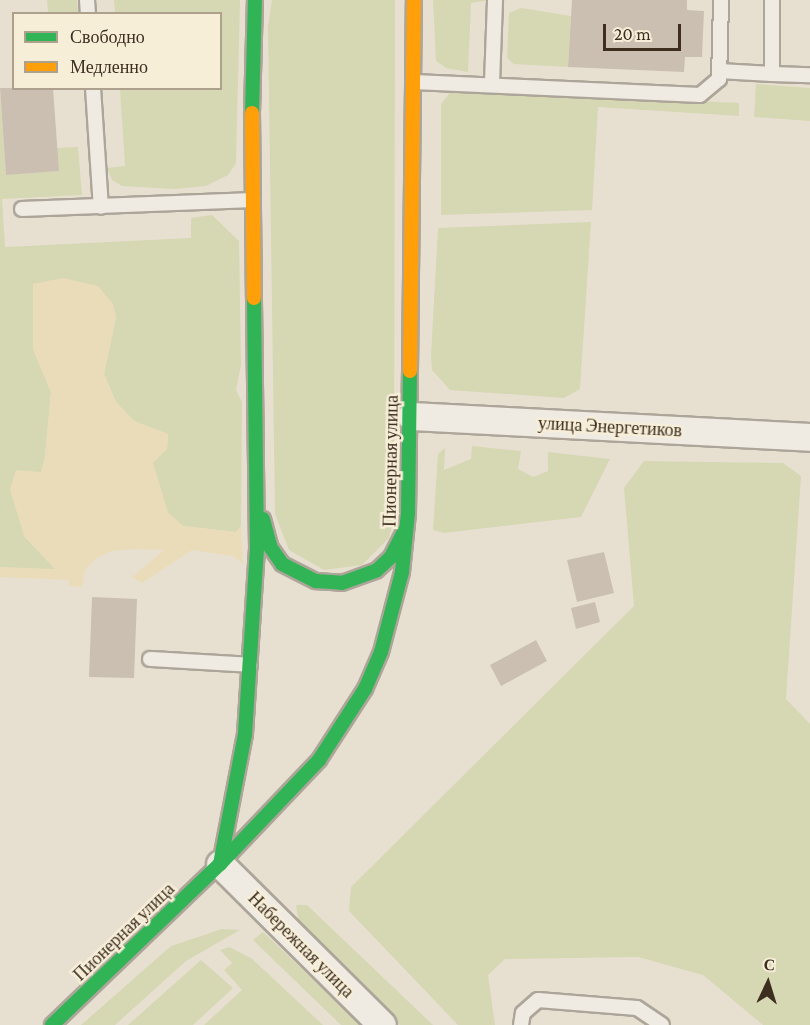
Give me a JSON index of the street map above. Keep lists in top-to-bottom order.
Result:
{
  "streets": {
    "street": ["улица Энергетиков", "Пионерная улица", "Набережная улица"]
  },
  "crossings": [
    ["улица Энергетиков", "Пионерная улица"],
    ["Пионерная улица", "Набережная улица"]
  ],
  "legend": ["Свободно", "Медленно"],
  "scale_bar": "20 m",
  "north": "top"
}
